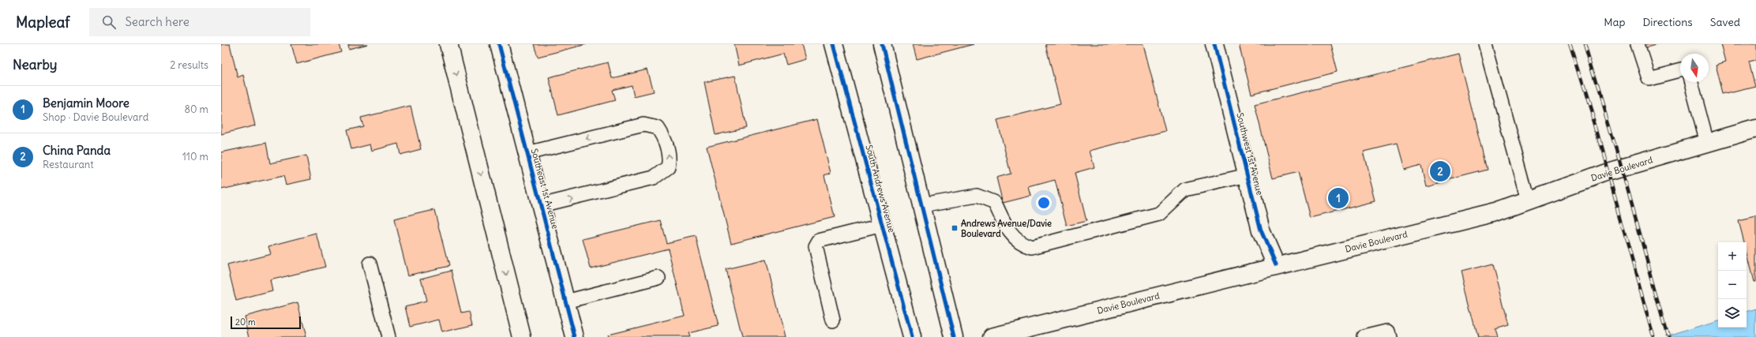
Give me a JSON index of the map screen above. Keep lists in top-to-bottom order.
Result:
{
  "streets": {
    "main road": [
      "Southwest 1st Avenue",
      "Davie Boulevard",
      "Southeast 1st Avenue",
      "South Andrews Avenue"
    ]
  },
  "crossings": [
    ["Southwest 1st Avenue", "Davie Boulevard"]
  ],
  "places": {
    "transit": ["Andrews Avenue/Davie Boulevard"]
  },
  "scale_bar": "20 m",
  "north": "bottom",
  "page": {
    "header": "Mapleaf",
    "search": "Search here",
    "nav": ["Map", "Directions", "Saved"],
    "heading": ["Nearby", "2 results"],
    "list": [
      {
        "mark": "1",
        "name": "Benjamin Moore",
        "note": "Shop · Davie Boulevard",
        "value": "80 m"
      },
      {
        "mark": "2",
        "name": "China Panda",
        "note": "Restaurant",
        "value": "110 m"
      }
    ],
    "pins": ["2", "1"],
    "map_buttons": ["+", "−"],
    "scale": "20 m"
  }
}
